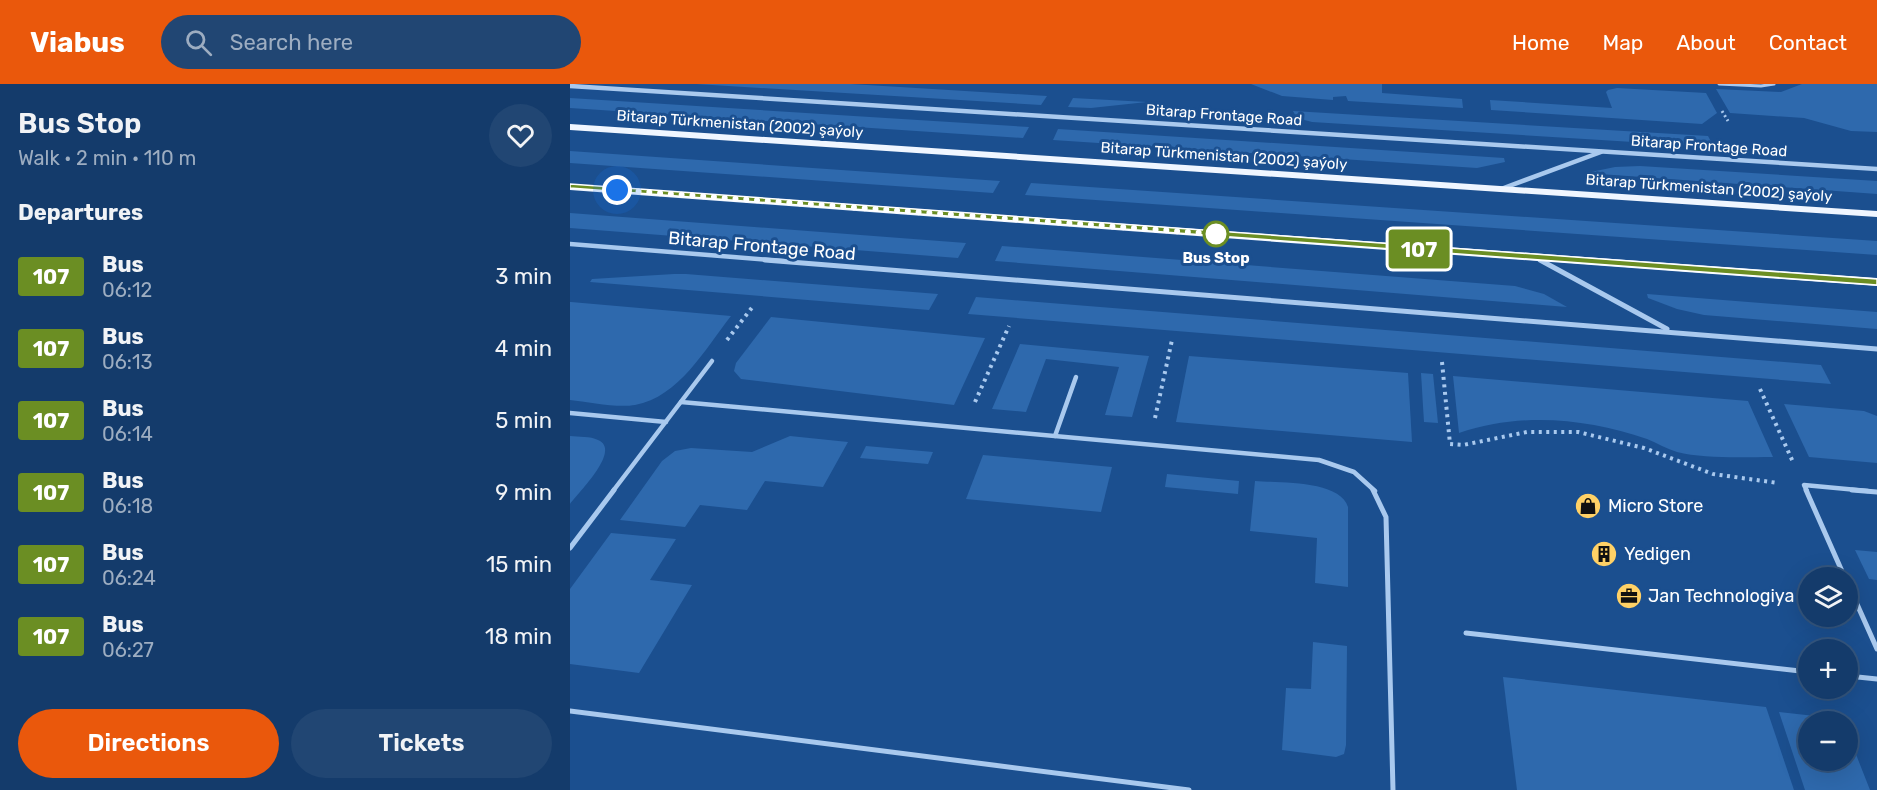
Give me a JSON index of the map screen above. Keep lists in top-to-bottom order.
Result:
{
  "streets": {
    "main road": ["Bitarap Türkmenistan (2002) şaýoly"],
    "street": ["Bitarap Frontage Road"]
  },
  "places": {
    "other": ["Bus Stop"],
    "shop": ["Micro Store"],
    "building": ["Yedigen"],
    "office": ["Jan Technologiya"]
  },
  "lines": ["bus line 107"],
  "page": {
    "header": "Viabus",
    "search": "Search here",
    "nav": [
      "Home",
      "Map",
      "About",
      "Contact"
    ],
    "heading": [
      ["Bus Stop", "Walk · 2 min · 110 m"],
      "Departures"
    ],
    "on_map": "107",
    "list": [
      {
        "mark": "107",
        "name": "Bus",
        "note": "06:12",
        "value": "3 min"
      },
      {
        "mark": "107",
        "name": "Bus",
        "note": "06:13",
        "value": "4 min"
      },
      {
        "mark": "107",
        "name": "Bus",
        "note": "06:14",
        "value": "5 min"
      },
      {
        "mark": "107",
        "name": "Bus",
        "note": "06:18",
        "value": "9 min"
      },
      {
        "mark": "107",
        "name": "Bus",
        "note": "06:24",
        "value": "15 min"
      },
      {
        "mark": "107",
        "name": "Bus",
        "note": "06:27",
        "value": "18 min"
      }
    ],
    "map_buttons": ["+", "−"],
    "buttons": ["Directions", "Tickets"]
  }
}
